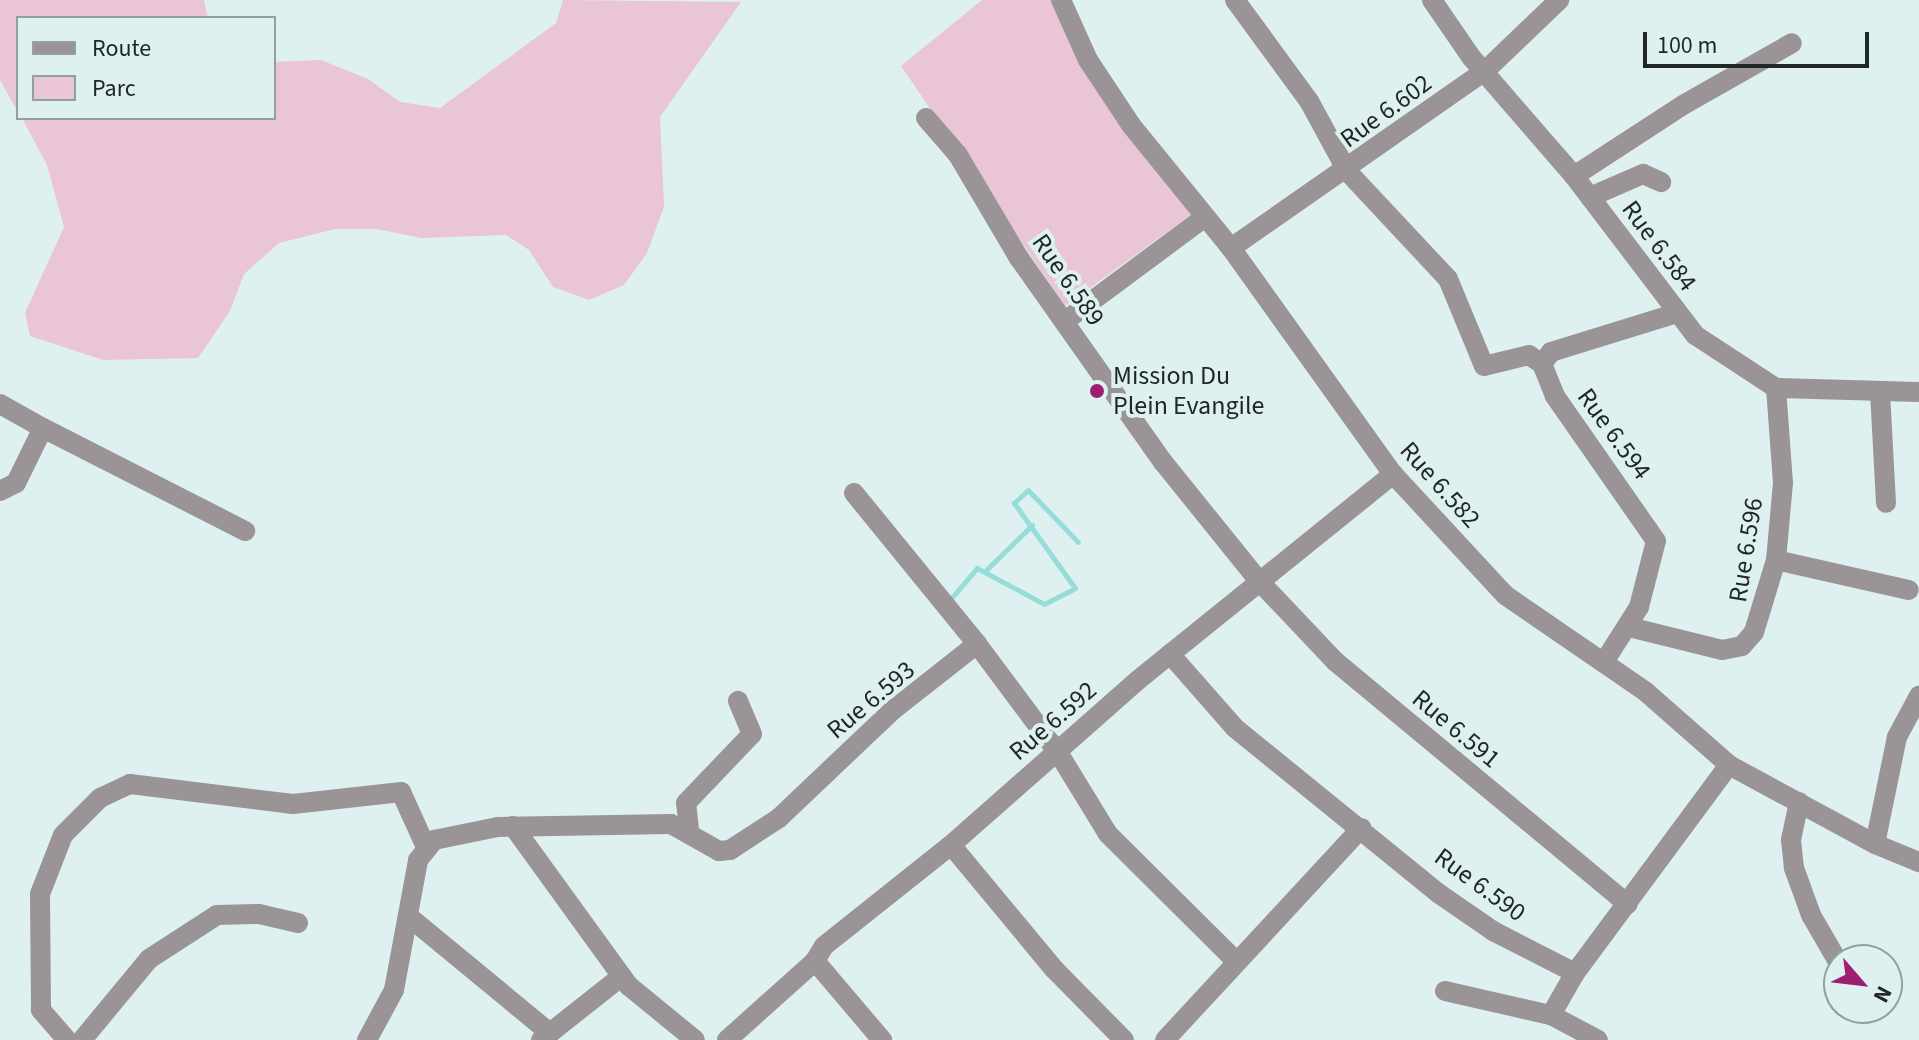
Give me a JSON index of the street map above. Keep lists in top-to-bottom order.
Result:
{
  "streets": {
    "street": [
      "Rue 6.602",
      "Rue 6.584",
      "Rue 6.589",
      "Rue 6.594",
      "Rue 6.582",
      "Rue 6.596",
      "Rue 6.593",
      "Rue 6.592",
      "Rue 6.591",
      "Rue 6.590"
    ]
  },
  "crossings": [
    ["Rue 6.602", "Rue 6.584"],
    ["Rue 6.602", "Rue 6.582"],
    ["Rue 6.584", "Rue 6.596"],
    ["Rue 6.589", "Rue 6.592"],
    ["Rue 6.589", "Rue 6.591"],
    ["Rue 6.594", "Rue 6.582"],
    ["Rue 6.594", "Rue 6.596"],
    ["Rue 6.582", "Rue 6.592"],
    ["Rue 6.592", "Rue 6.591"],
    ["Rue 6.592", "Rue 6.590"]
  ],
  "places": ["Mission Du Plein Evangile"],
  "legend": ["Route", "Parc"],
  "scale_bar": "100 m",
  "north": "bottom right"
}
